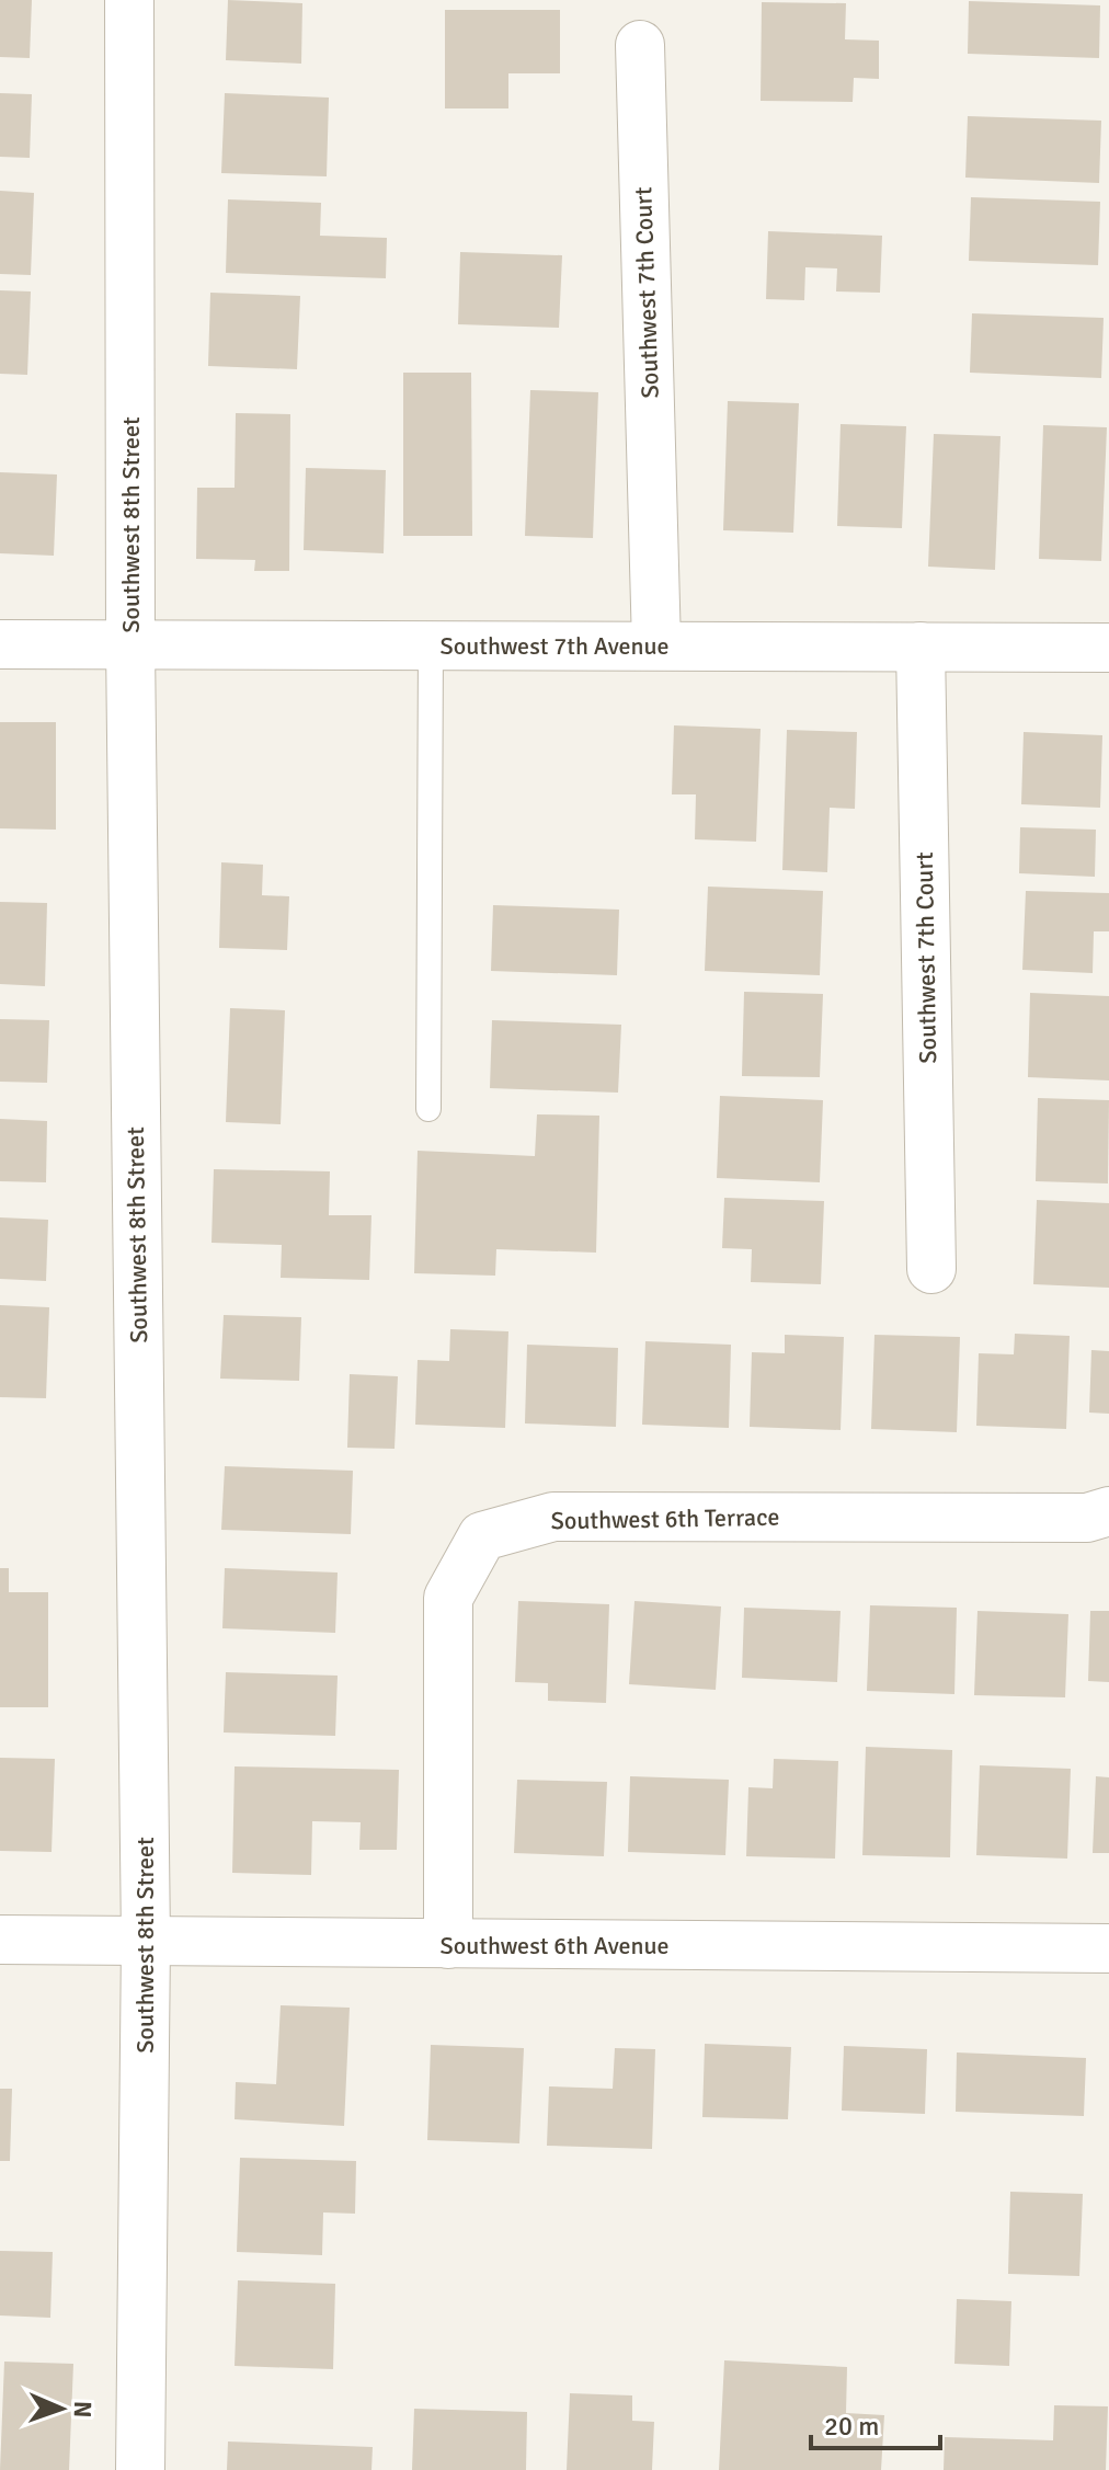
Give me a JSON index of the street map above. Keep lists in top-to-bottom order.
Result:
{
  "streets": {
    "street": [
      "Southwest 7th Court",
      "Southwest 8th Street",
      "Southwest 7th Avenue",
      "Southwest 6th Terrace",
      "Southwest 6th Avenue"
    ]
  },
  "crossings": [
    ["Southwest 7th Court", "Southwest 7th Avenue"],
    ["Southwest 8th Street", "Southwest 7th Avenue"],
    ["Southwest 8th Street", "Southwest 6th Avenue"],
    ["Southwest 6th Terrace", "Southwest 6th Avenue"]
  ],
  "scale_bar": "20 m",
  "north": "right"
}
